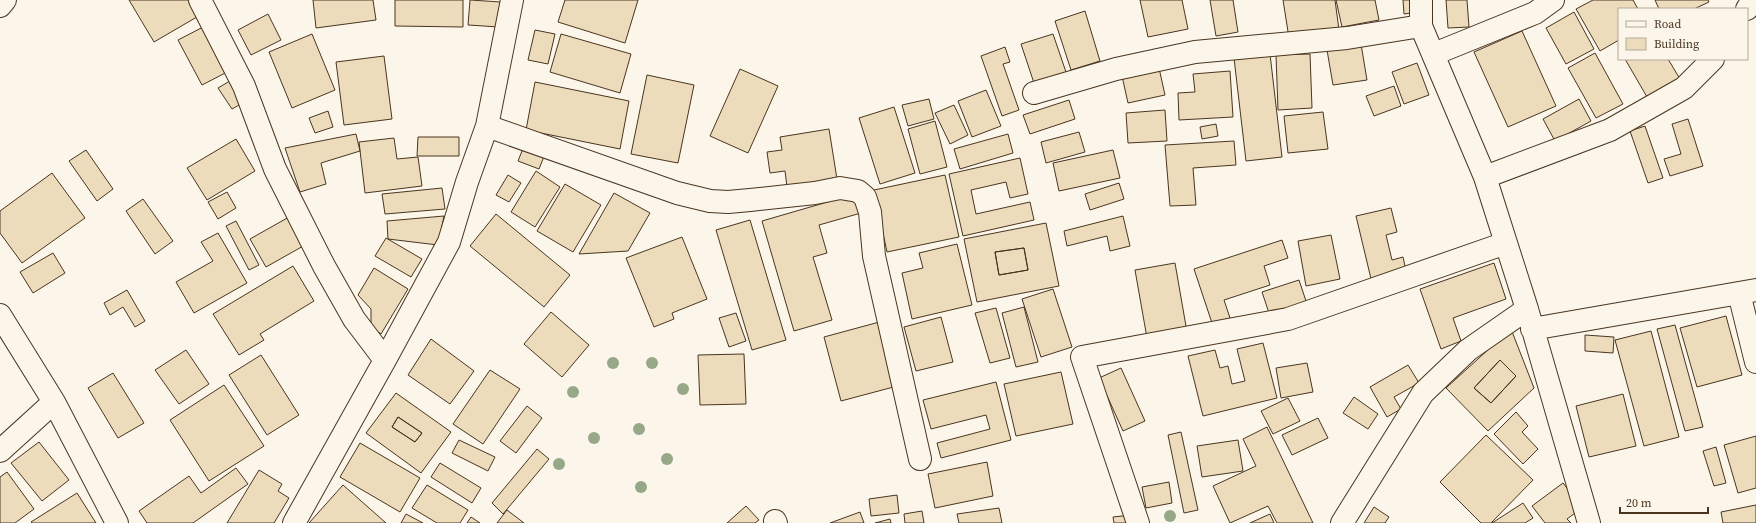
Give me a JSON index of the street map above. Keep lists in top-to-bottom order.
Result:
{
  "legend": ["Road", "Building"],
  "scale_bar": "20 m"
}
